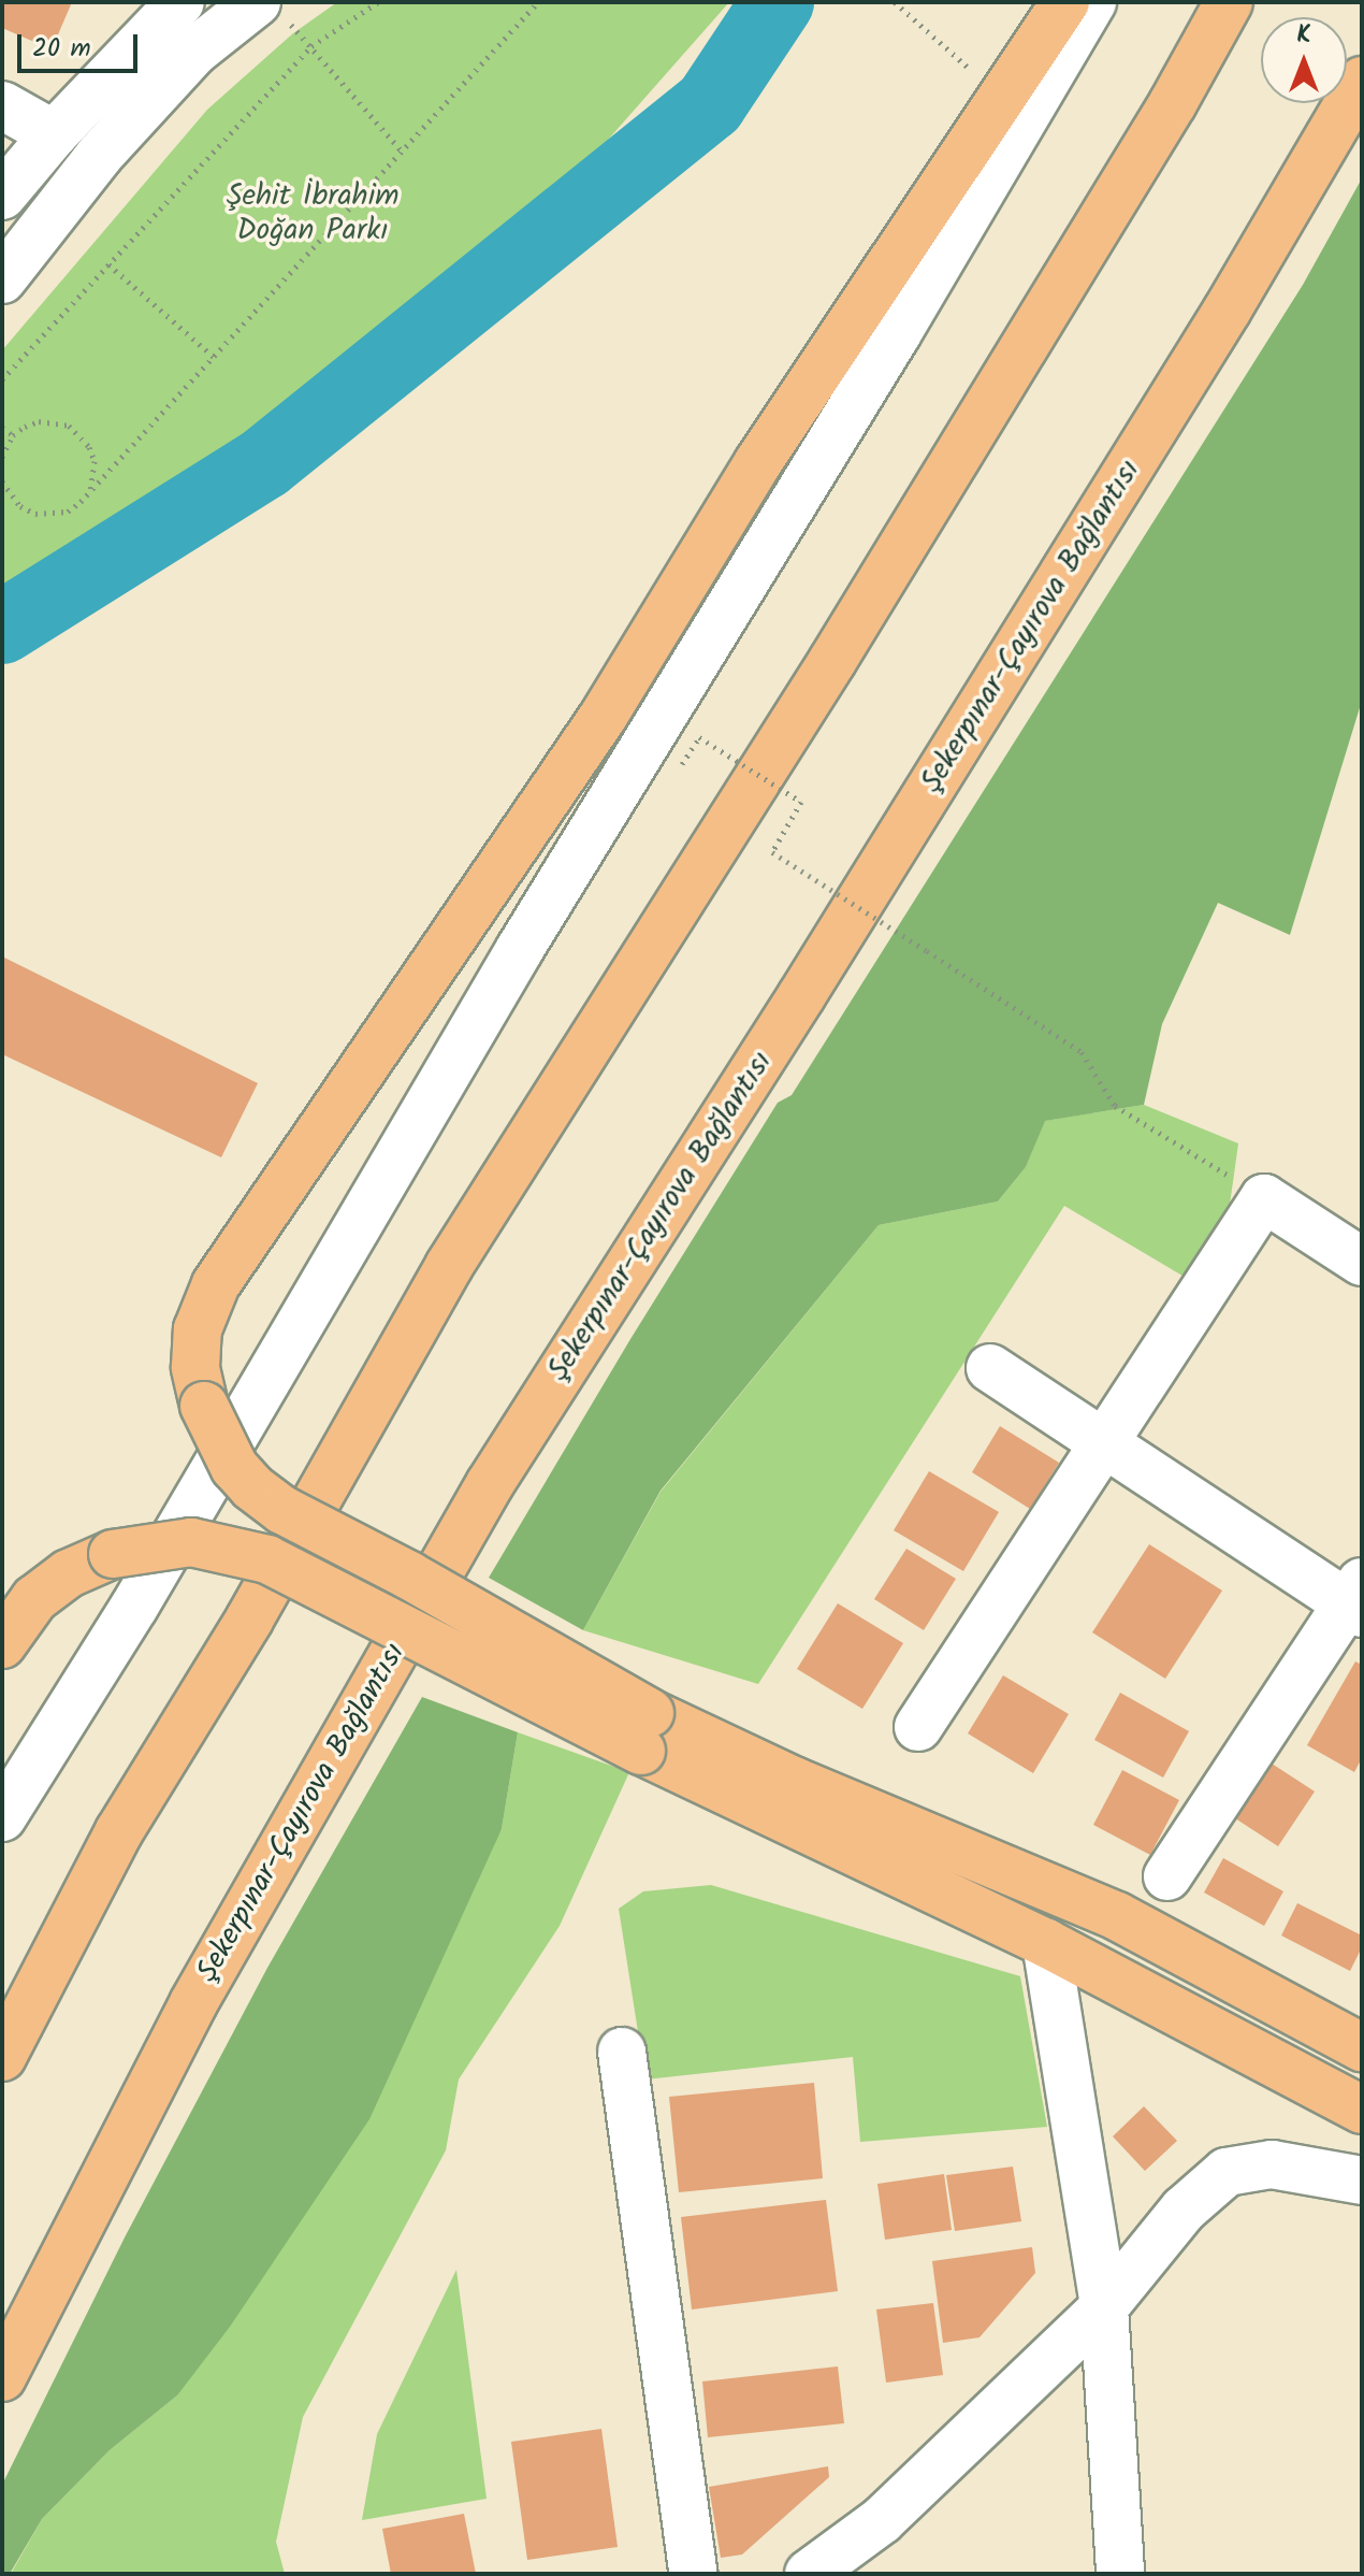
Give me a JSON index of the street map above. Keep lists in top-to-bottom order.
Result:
{
  "streets": {
    "main road": ["Şekerpınar-Çayırova Bağlantısı"]
  },
  "parks": ["Şehit İbrahim Doğan Parkı"],
  "scale_bar": "20 m",
  "north": "top"
}
